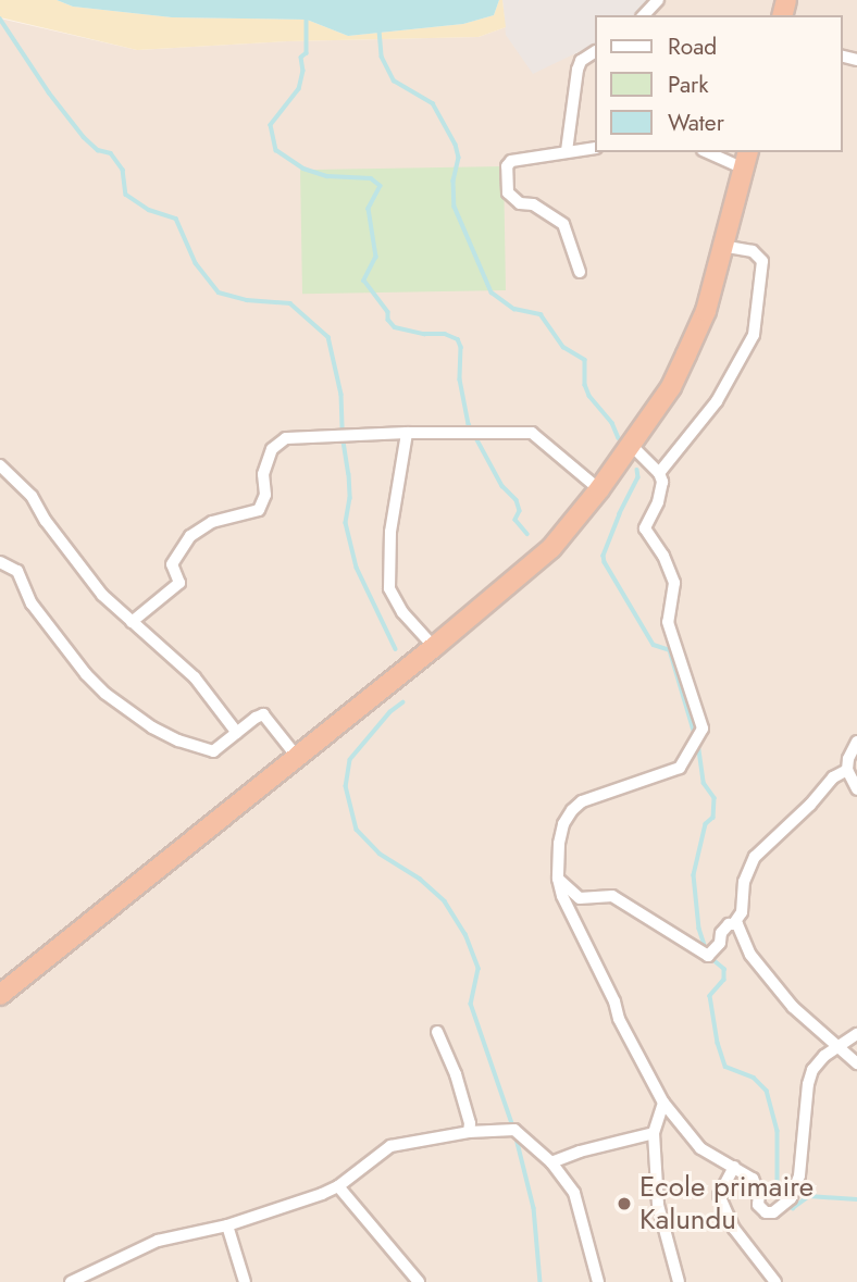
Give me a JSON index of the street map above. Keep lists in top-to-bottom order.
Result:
{
  "places": ["Ecole primaire Kalundu"],
  "legend": ["Road", "Park", "Water"]
}
